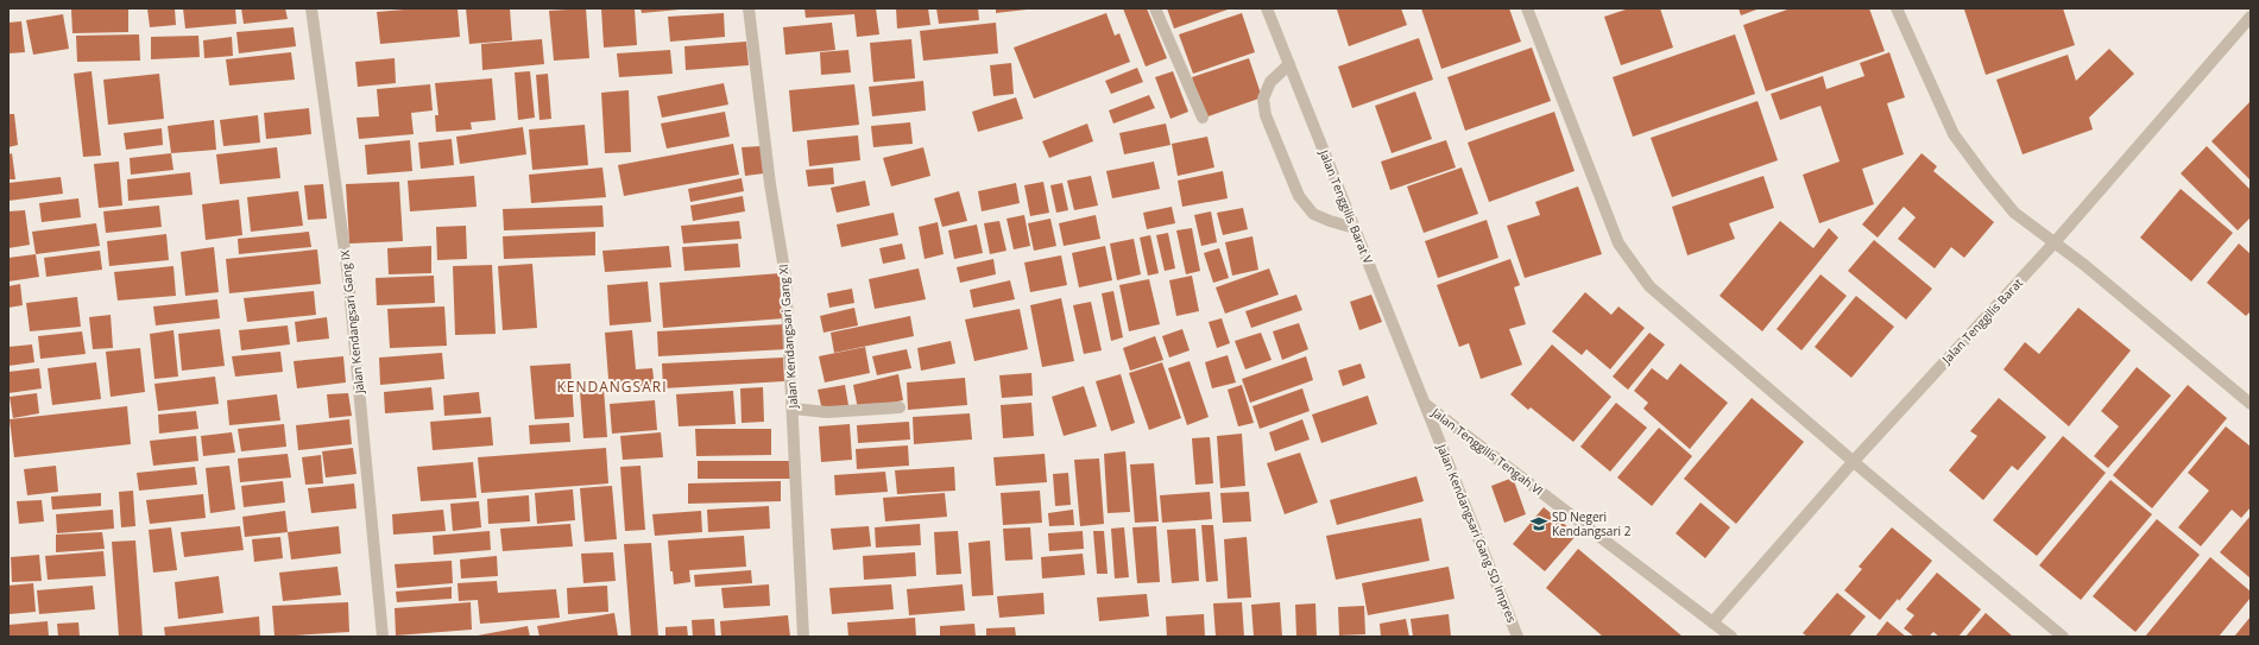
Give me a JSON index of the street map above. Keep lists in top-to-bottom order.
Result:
{
  "streets": {
    "street": [
      "Jalan Tenggilis Barat V",
      "Jalan Tenggilis Barat",
      "Jalan Kendangsari Gang IX",
      "Jalan Kendangsari Gang XI",
      "Jalan Tenggilis Tengah VI",
      "Jalan Kendangsari Gang SD Impres"
    ]
  },
  "crossings": [
    ["Jalan Tenggilis Barat V", "Jalan Tenggilis Tengah VI"],
    ["Jalan Tenggilis Barat V", "Jalan Kendangsari Gang SD Impres"],
    ["Jalan Tenggilis Barat", "Jalan Tenggilis Tengah VI"],
    ["Jalan Tenggilis Tengah VI", "Jalan Kendangsari Gang SD Impres"]
  ],
  "districts": ["KENDANGSARI"],
  "places": {
    "school or university": ["SD Negeri Kendangsari 2"]
  }
}
